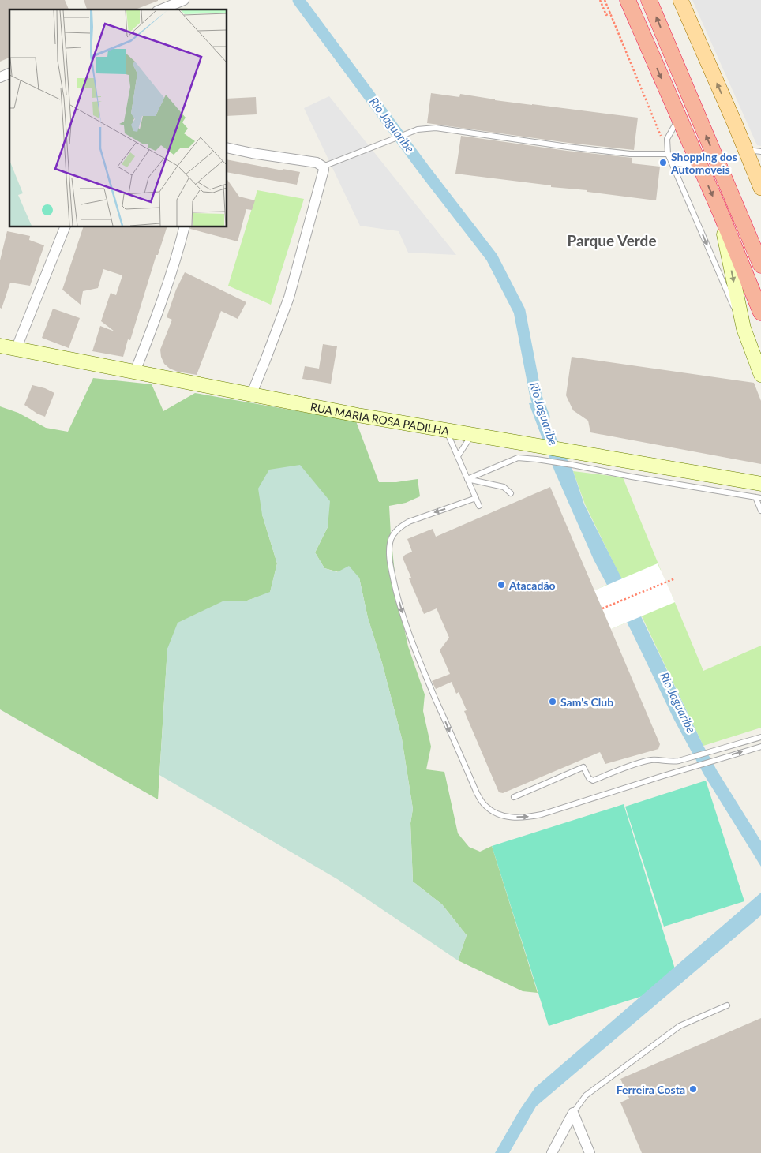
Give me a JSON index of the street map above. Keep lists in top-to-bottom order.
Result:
{
  "streets": {
    "main road": ["RUA MARIA ROSA PADILHA"]
  },
  "districts": ["Parque Verde"],
  "water": ["Rio Jaguaribe"],
  "places": [
    "Shopping dos Automoveis",
    "Atacadão",
    "Sam's Club",
    "Ferreira Costa"
  ]
}
